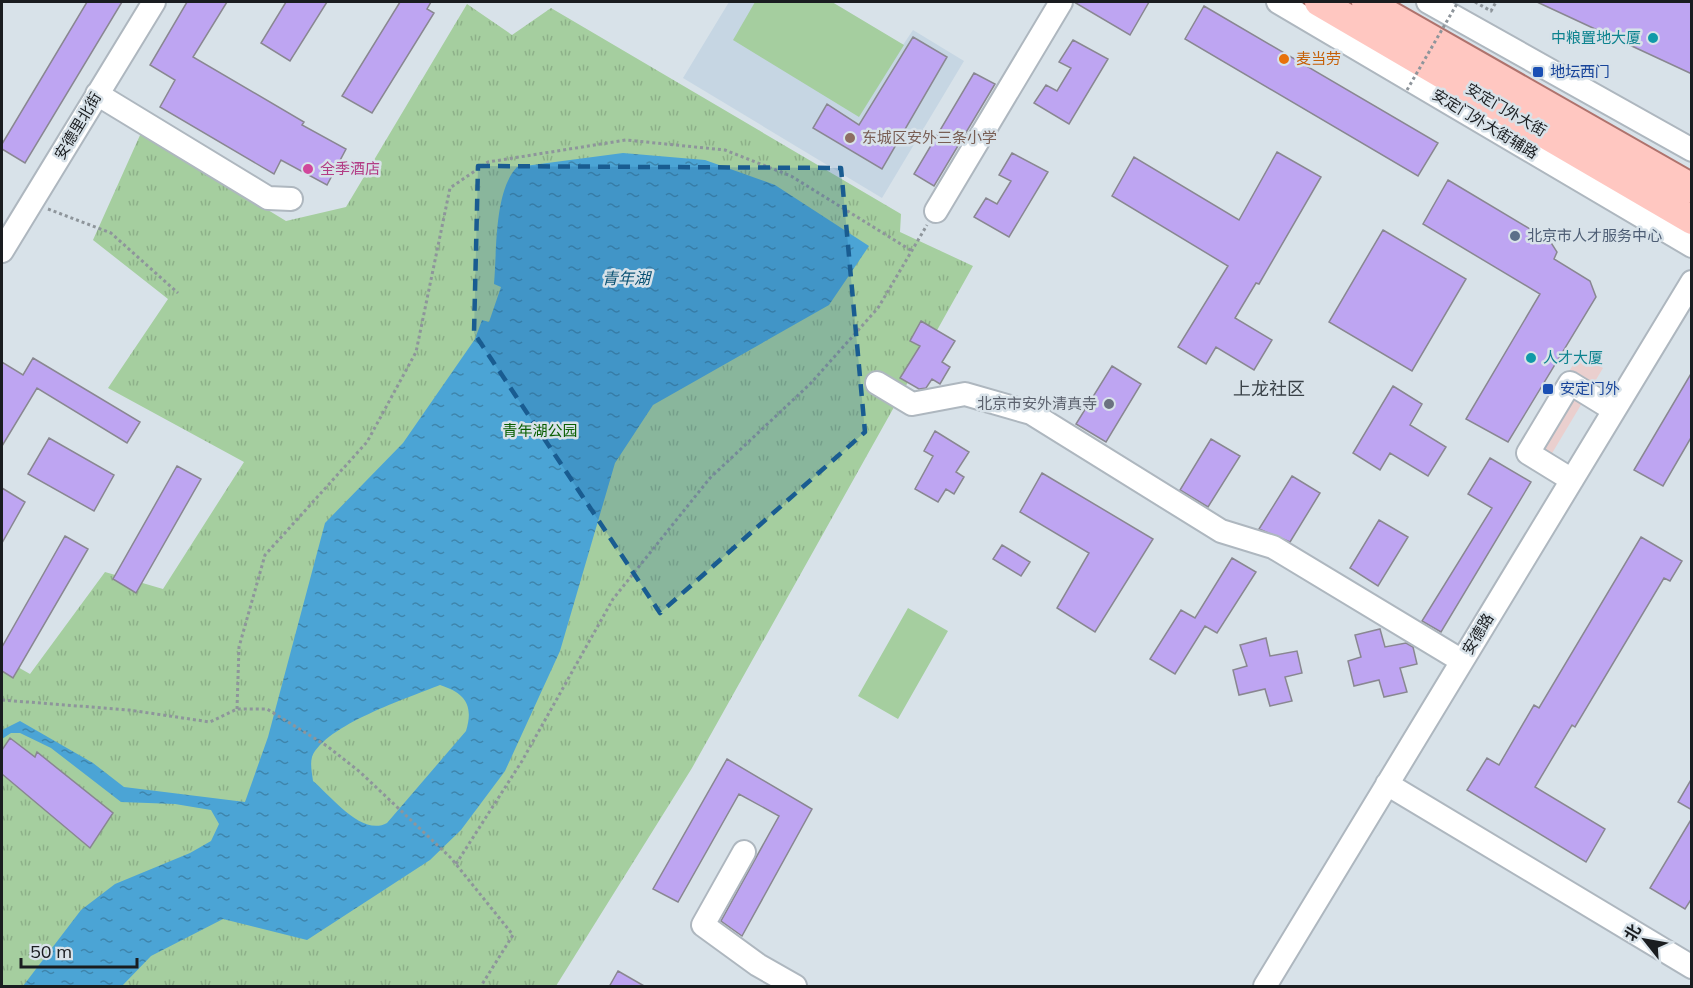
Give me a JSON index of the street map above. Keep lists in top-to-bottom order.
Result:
{
  "streets": {
    "main road": ["安定门外大街"],
    "street": ["安定门外大街辅路", "安德里北街", "安德路"]
  },
  "districts": ["上龙社区"],
  "water": ["青年湖"],
  "parks": ["青年湖公园"],
  "places": {
    "other": [
      "中粮置地大厦",
      "麦当劳",
      "东城区安外三条小学",
      "全季酒店",
      "北京市人才服务中心",
      "人才大厦",
      "北京市安外清真寺"
    ],
    "transit": ["地坛西门", "安定门外"]
  },
  "scale_bar": "50 m",
  "north": "top left"
}
